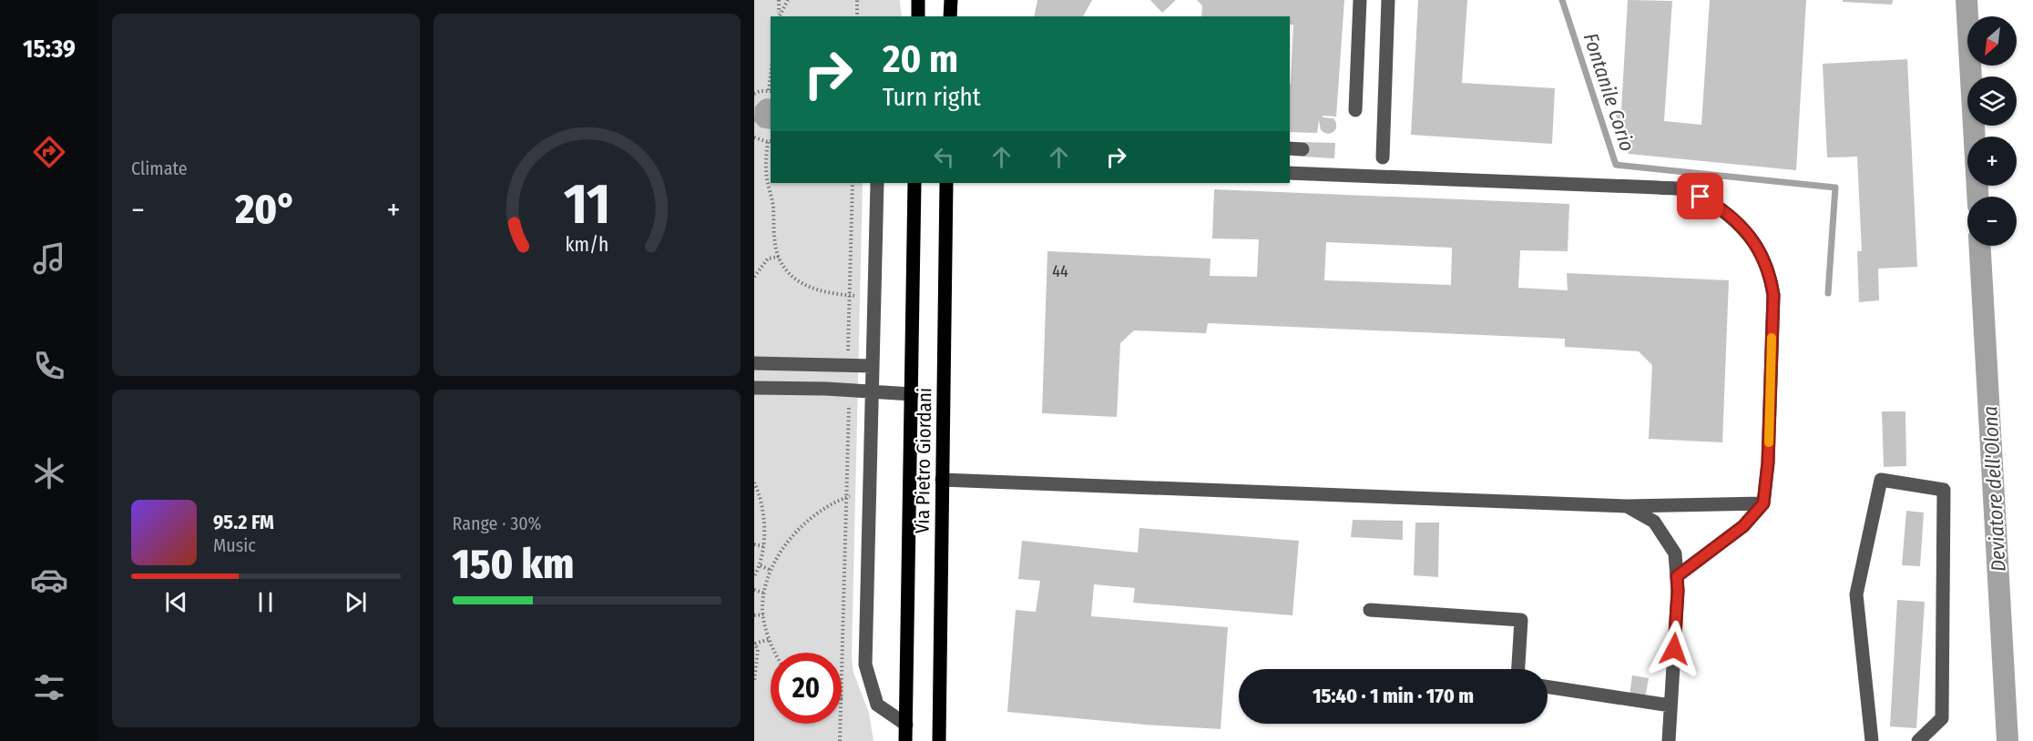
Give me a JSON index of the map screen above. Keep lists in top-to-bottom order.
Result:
{
  "streets": {
    "main road": ["Via Pietro Giordani"]
  },
  "water": ["Fontanile Corio", "Deviatore dell'Olona"],
  "house_numbers": ["44"],
  "north": "bottom left",
  "page": {
    "tabs": "15:39",
    "tile": [
      "Climate",
      ["Range · 30%", "150 km"]
    ],
    "map_buttons": ["+", "−"],
    "turn": ["20 m", "Turn right"],
    "heat": ["−", "20°", "+"],
    "song": ["95.2 FM", "Music"],
    "limit": "20",
    "trip": "15:40 · 1 min · 170 m",
    "gauge": ["11", "km/h"]
  }
}
